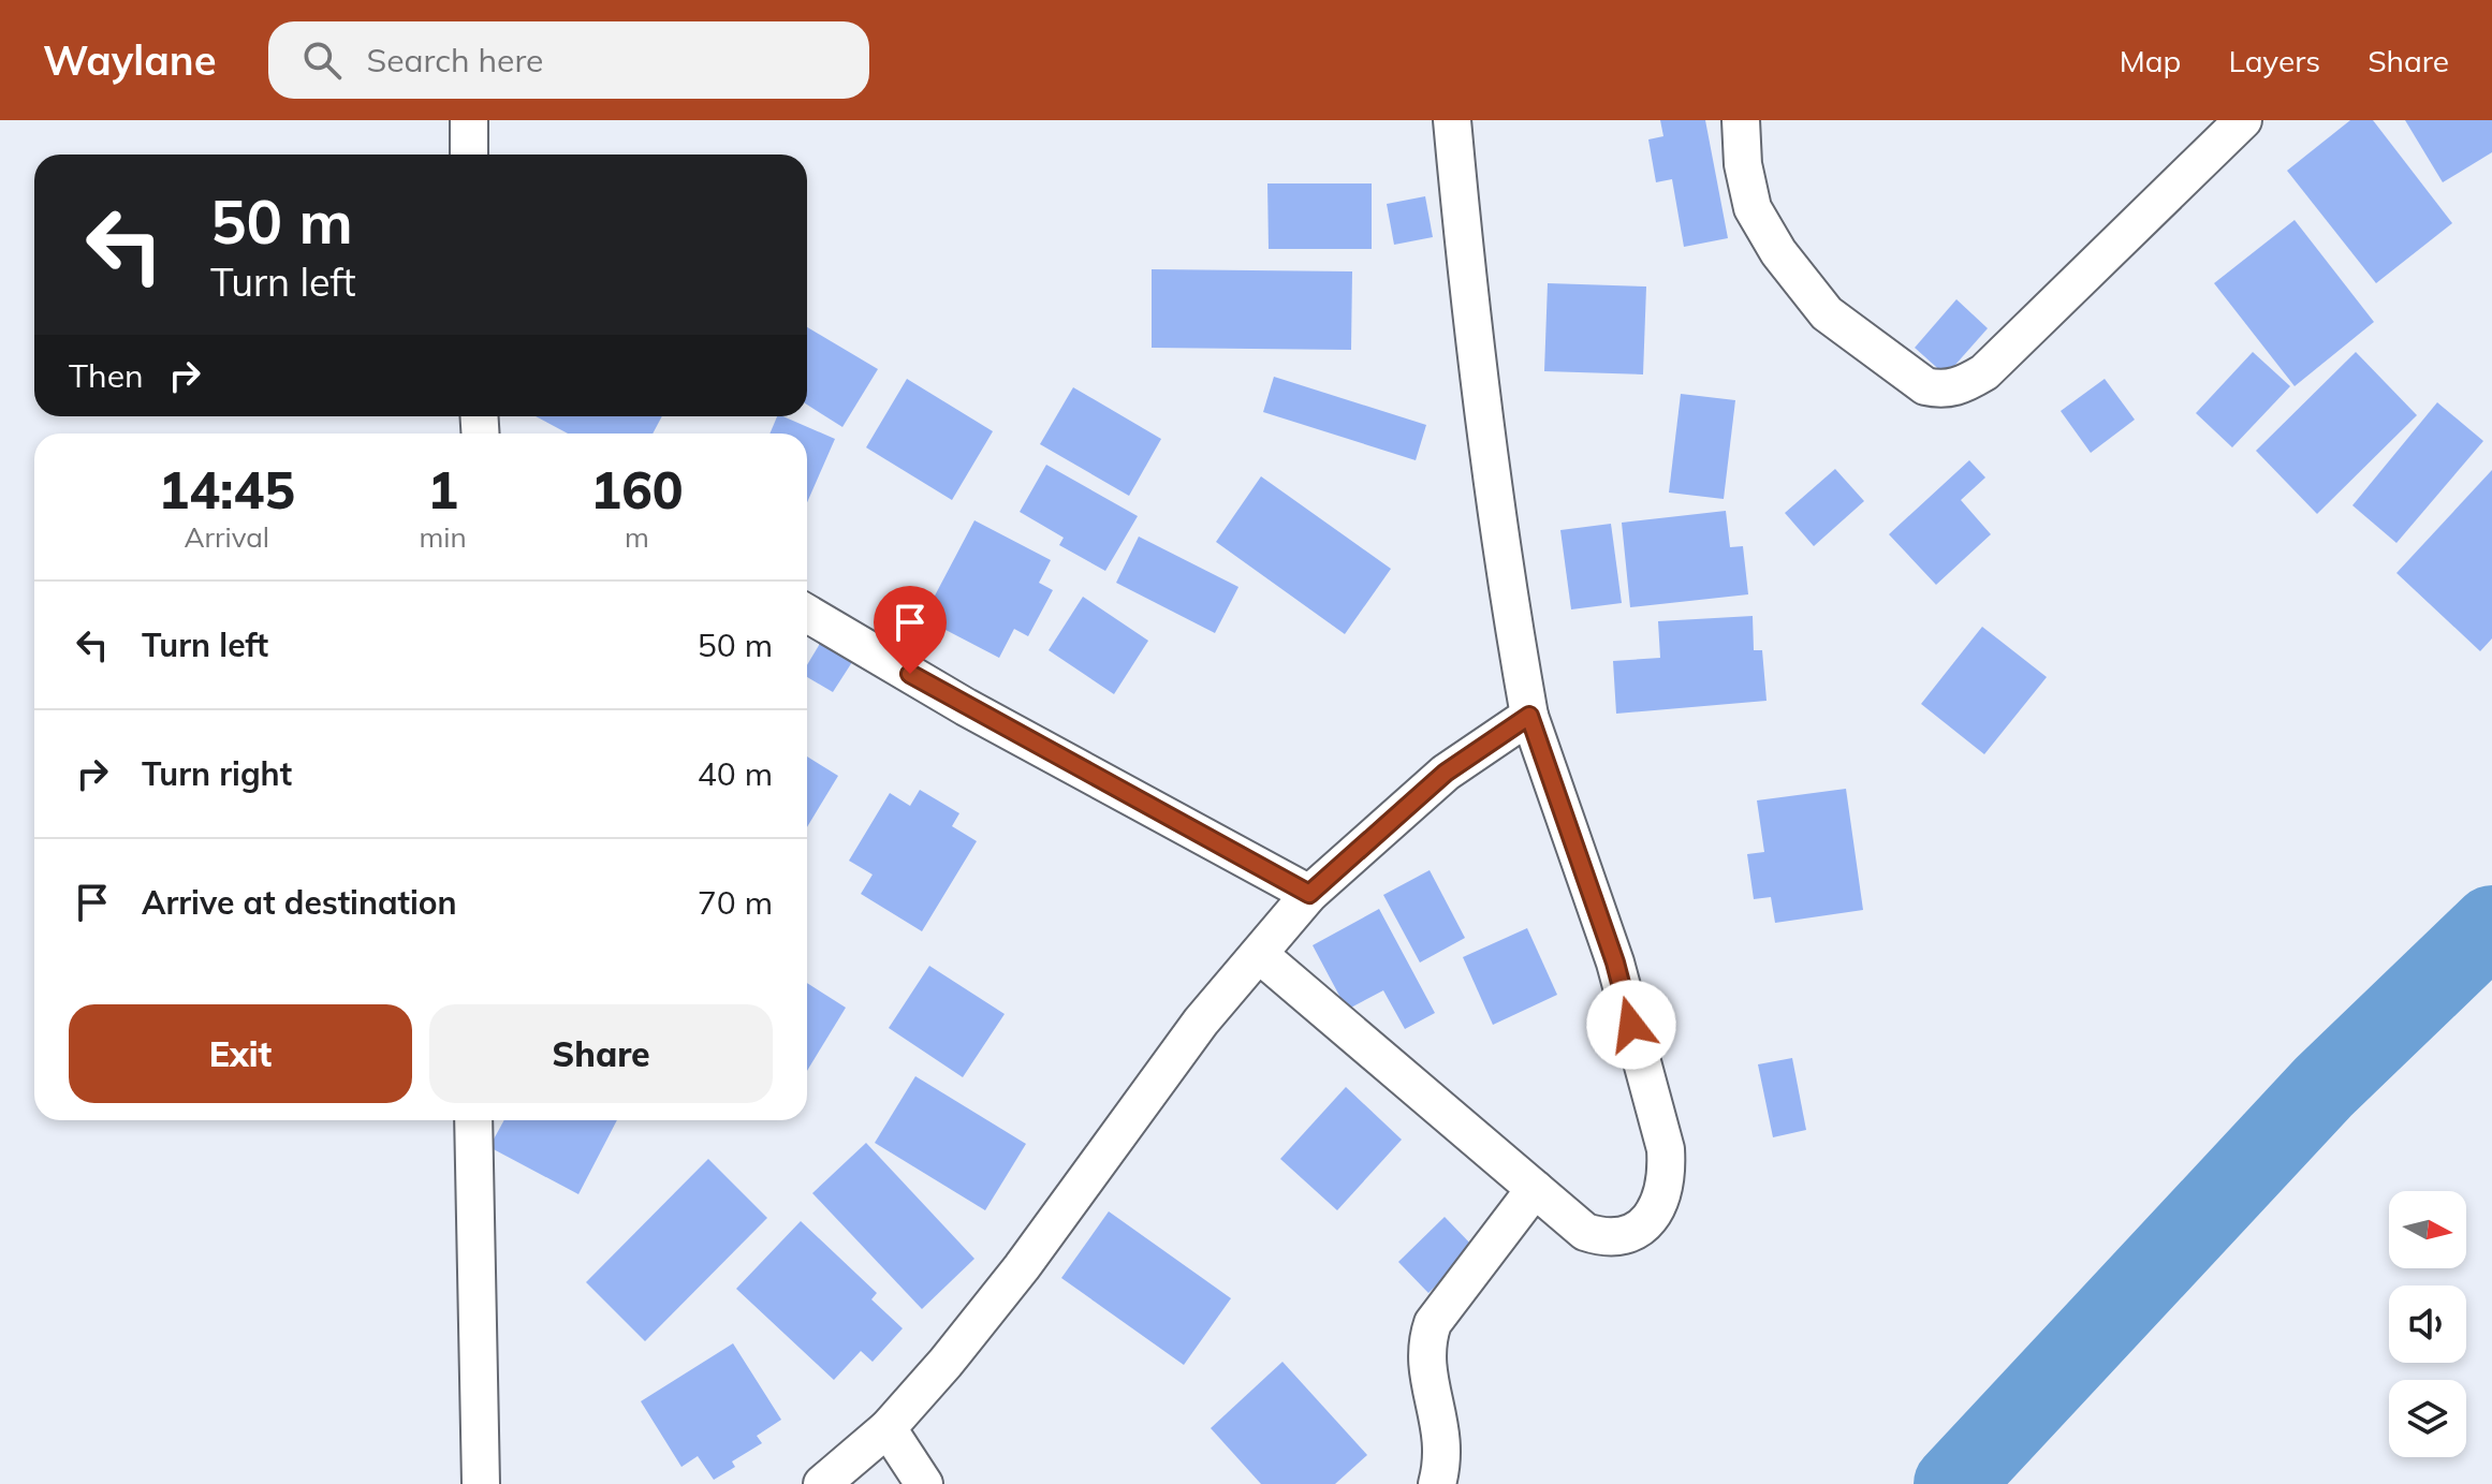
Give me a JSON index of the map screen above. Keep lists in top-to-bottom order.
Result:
{
  "north": "right",
  "page": {
    "header": "Waylane",
    "search": "Search here",
    "nav": ["Map", "Layers", "Share"],
    "turn": ["50 m", "Turn left"],
    "then": "Then",
    "eta": [
      "14:45",
      "Arrival",
      "1",
      "min",
      "160",
      "m"
    ],
    "list": [
      {
        "name": "Turn left",
        "value": "50 m"
      },
      {
        "name": "Turn right",
        "value": "40 m"
      },
      {
        "name": "Arrive at destination",
        "value": "70 m"
      }
    ],
    "buttons": ["Exit", "Share"]
  }
}
